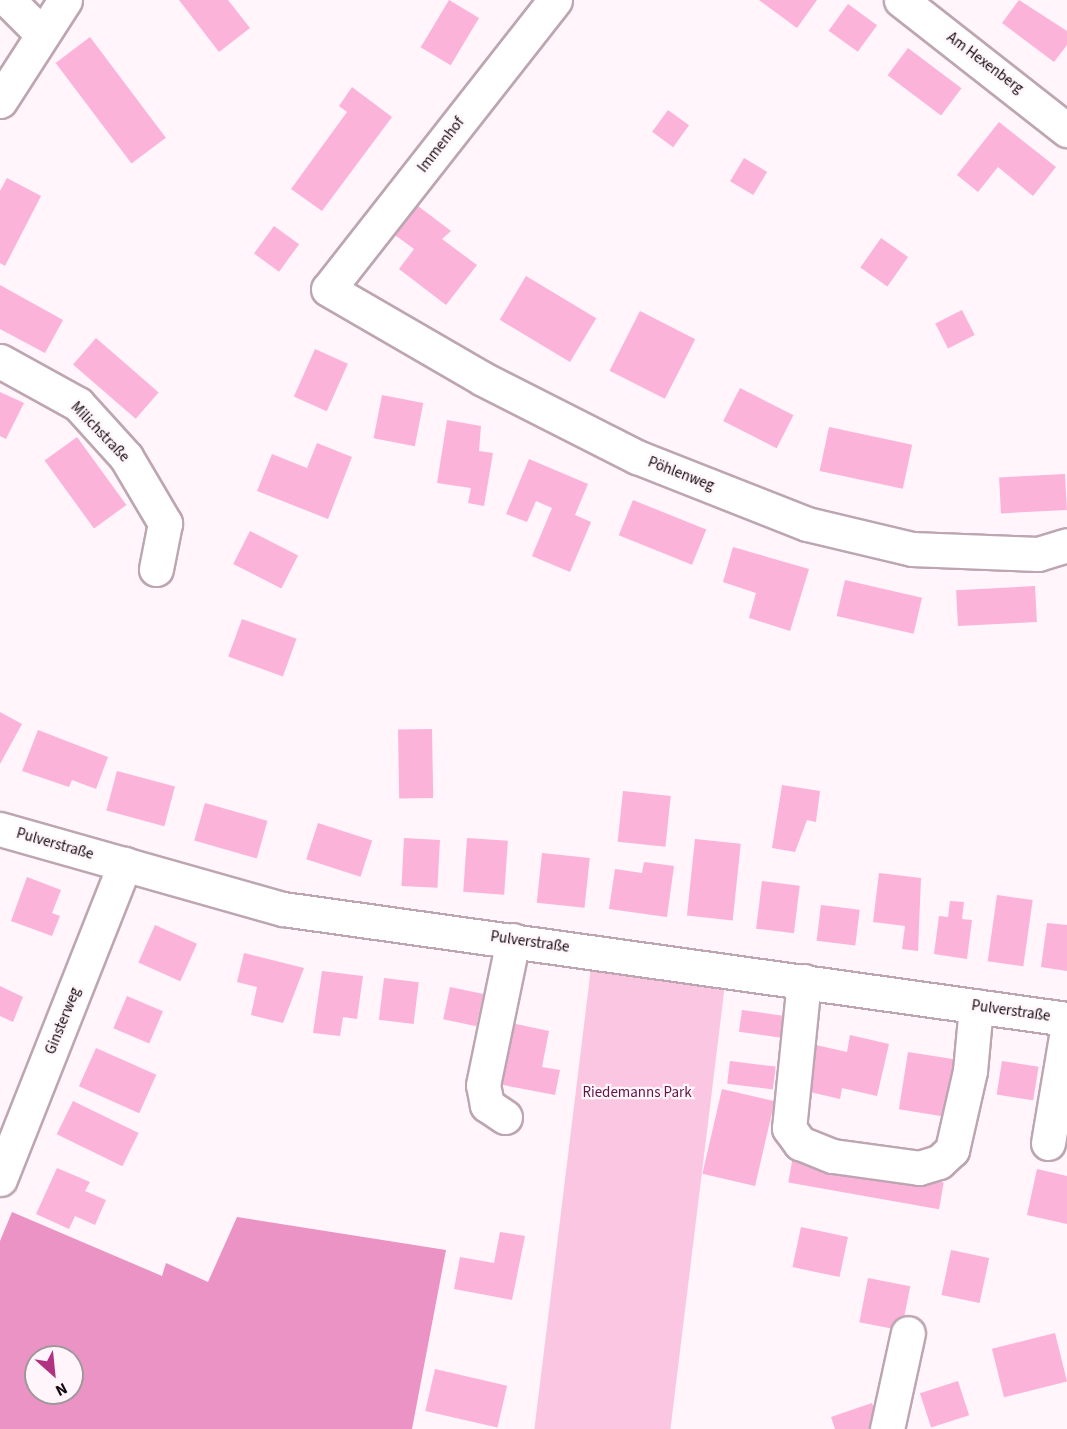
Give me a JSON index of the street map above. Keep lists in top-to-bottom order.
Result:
{
  "streets": {
    "street": [
      "Am Hexenberg",
      "Immenhof",
      "Milichstraße",
      "Pöhlenweg",
      "Pulverstraße",
      "Ginsterweg"
    ]
  },
  "crossings": [
    ["Immenhof", "Pöhlenweg"],
    ["Pulverstraße", "Ginsterweg"]
  ],
  "parks": ["Riedemanns Park"],
  "north": "bottom right"
}
